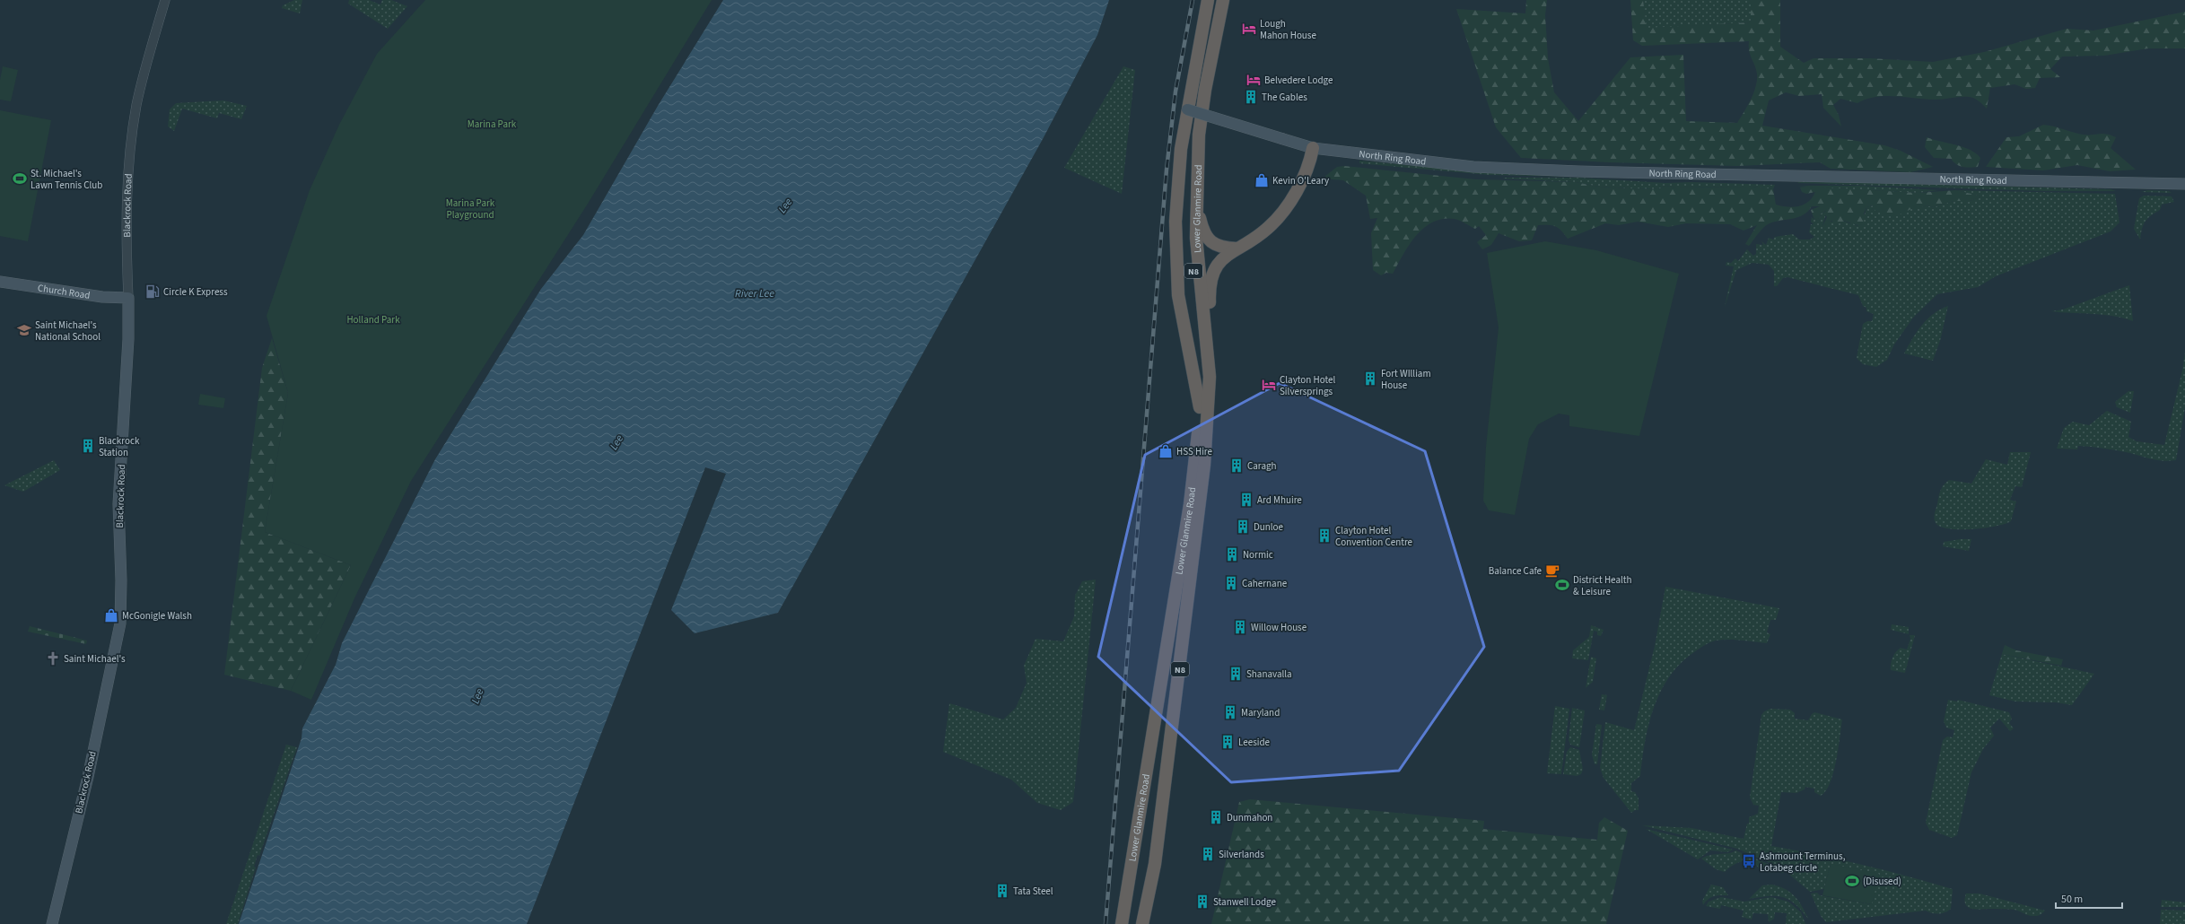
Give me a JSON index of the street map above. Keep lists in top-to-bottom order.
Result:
{
  "streets": {
    "highway": ["Lower Glanmire Road", "N8"],
    "main road": ["North Ring Road", "Blackrock Road", "Church Road"]
  },
  "crossings": [
    ["North Ring Road", "N8"],
    ["Blackrock Road", "Church Road"],
    ["Lower Glanmire Road", "N8"]
  ],
  "water": ["Lee", "River Lee"],
  "parks": ["Marina Park", "Marina Park Playground", "Holland Park"],
  "places": {
    "hotel": ["Lough Mahon House", "Belvedere Lodge", "Clayton Hotel Silversprings"],
    "building": [
      "The Gables",
      "Fort WIlliam House",
      "Blackrock Station",
      "Caragh",
      "Ard Mhuire",
      "Dunloe",
      "Clayton Hotel Convention Centre",
      "Normic",
      "Cahernane",
      "Willow House",
      "Shanavalla",
      "Maryland",
      "Leeside",
      "Dunmahon",
      "Silverlands",
      "Tata Steel",
      "Stanwell Lodge"
    ],
    "sports": ["St. Michael's Lawn Tennis Club", "District Health & Leisure", "(Disused)"],
    "shop": ["Kevin O'Leary", "HSS Hire", "McGonigle Walsh"],
    "fuel station": ["Circle K Express"],
    "school or university": ["Saint Michael's National School"],
    "cafe": ["Balance Cafe"],
    "church": ["Saint Michael's"],
    "bus stop": ["Ashmount Terminus, Lotabeg circle"]
  },
  "scale_bar": "50 m"
}
